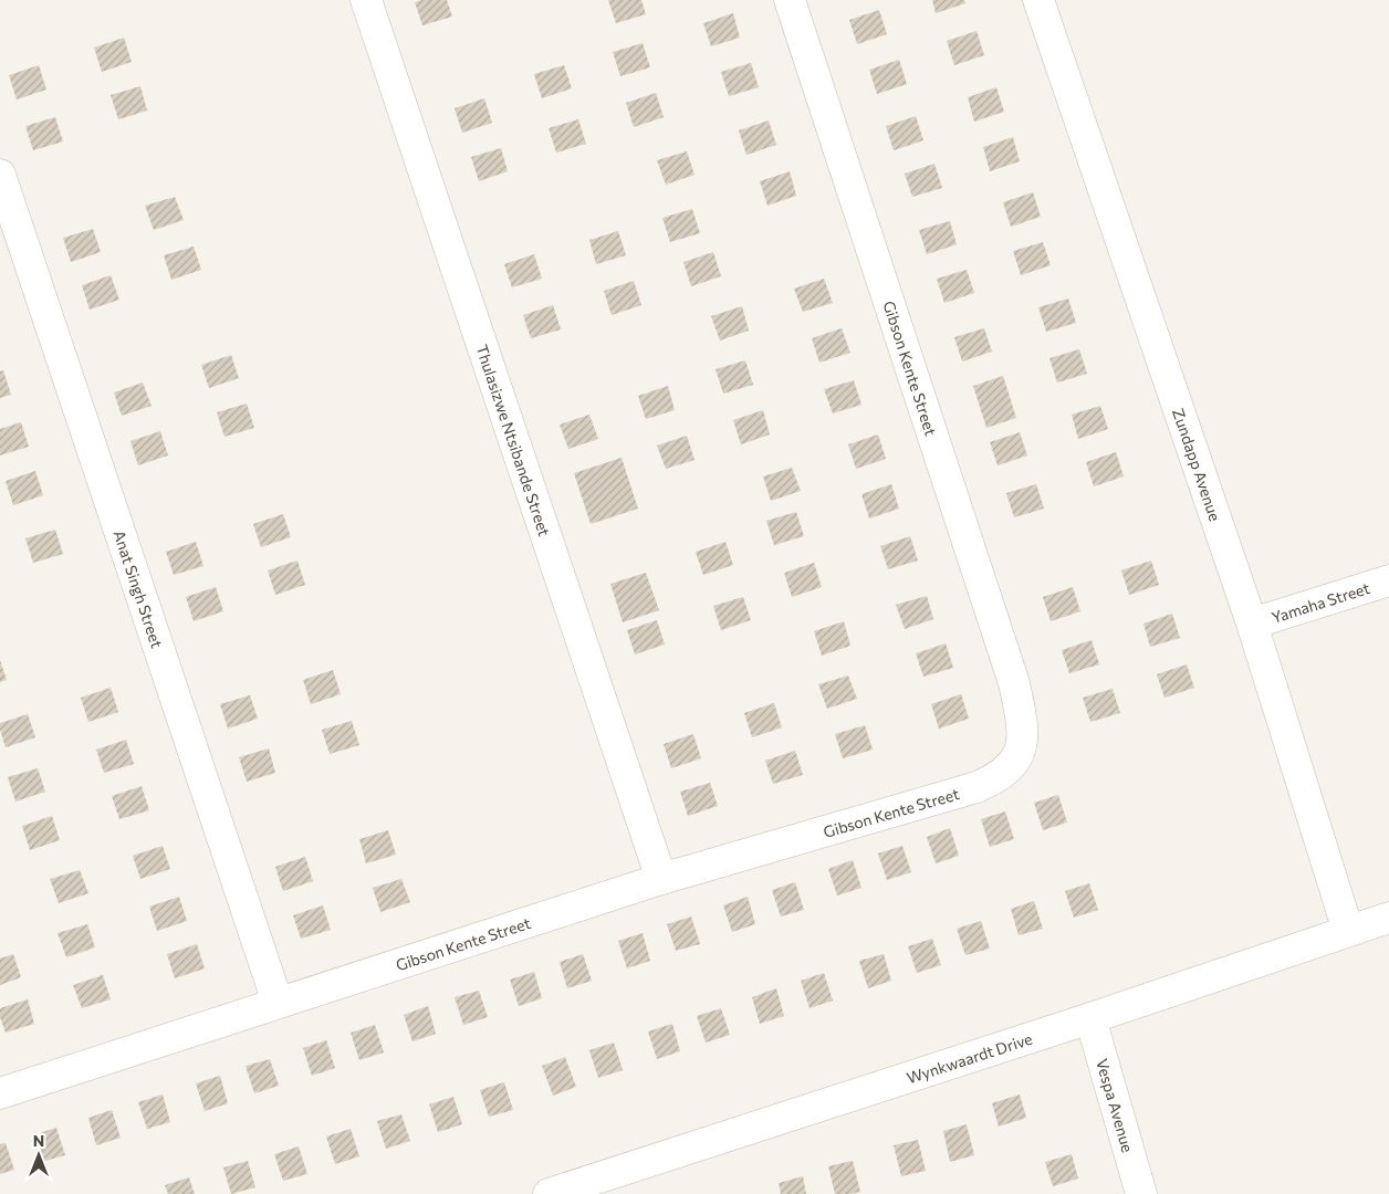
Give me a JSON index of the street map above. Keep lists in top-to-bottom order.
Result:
{
  "streets": {
    "street": [
      "Gibson Kente Street",
      "Thulasizwe Ntsibande Street",
      "Zundapp Avenue",
      "Anat Singh Street",
      "Yamaha Street",
      "Wynkwaardt Drive",
      "Vespa Avenue"
    ]
  },
  "crossings": [
    ["Gibson Kente Street", "Thulasizwe Ntsibande Street"],
    ["Gibson Kente Street", "Anat Singh Street"],
    ["Zundapp Avenue", "Yamaha Street"],
    ["Zundapp Avenue", "Wynkwaardt Drive"],
    ["Wynkwaardt Drive", "Vespa Avenue"]
  ],
  "north": "top"
}
